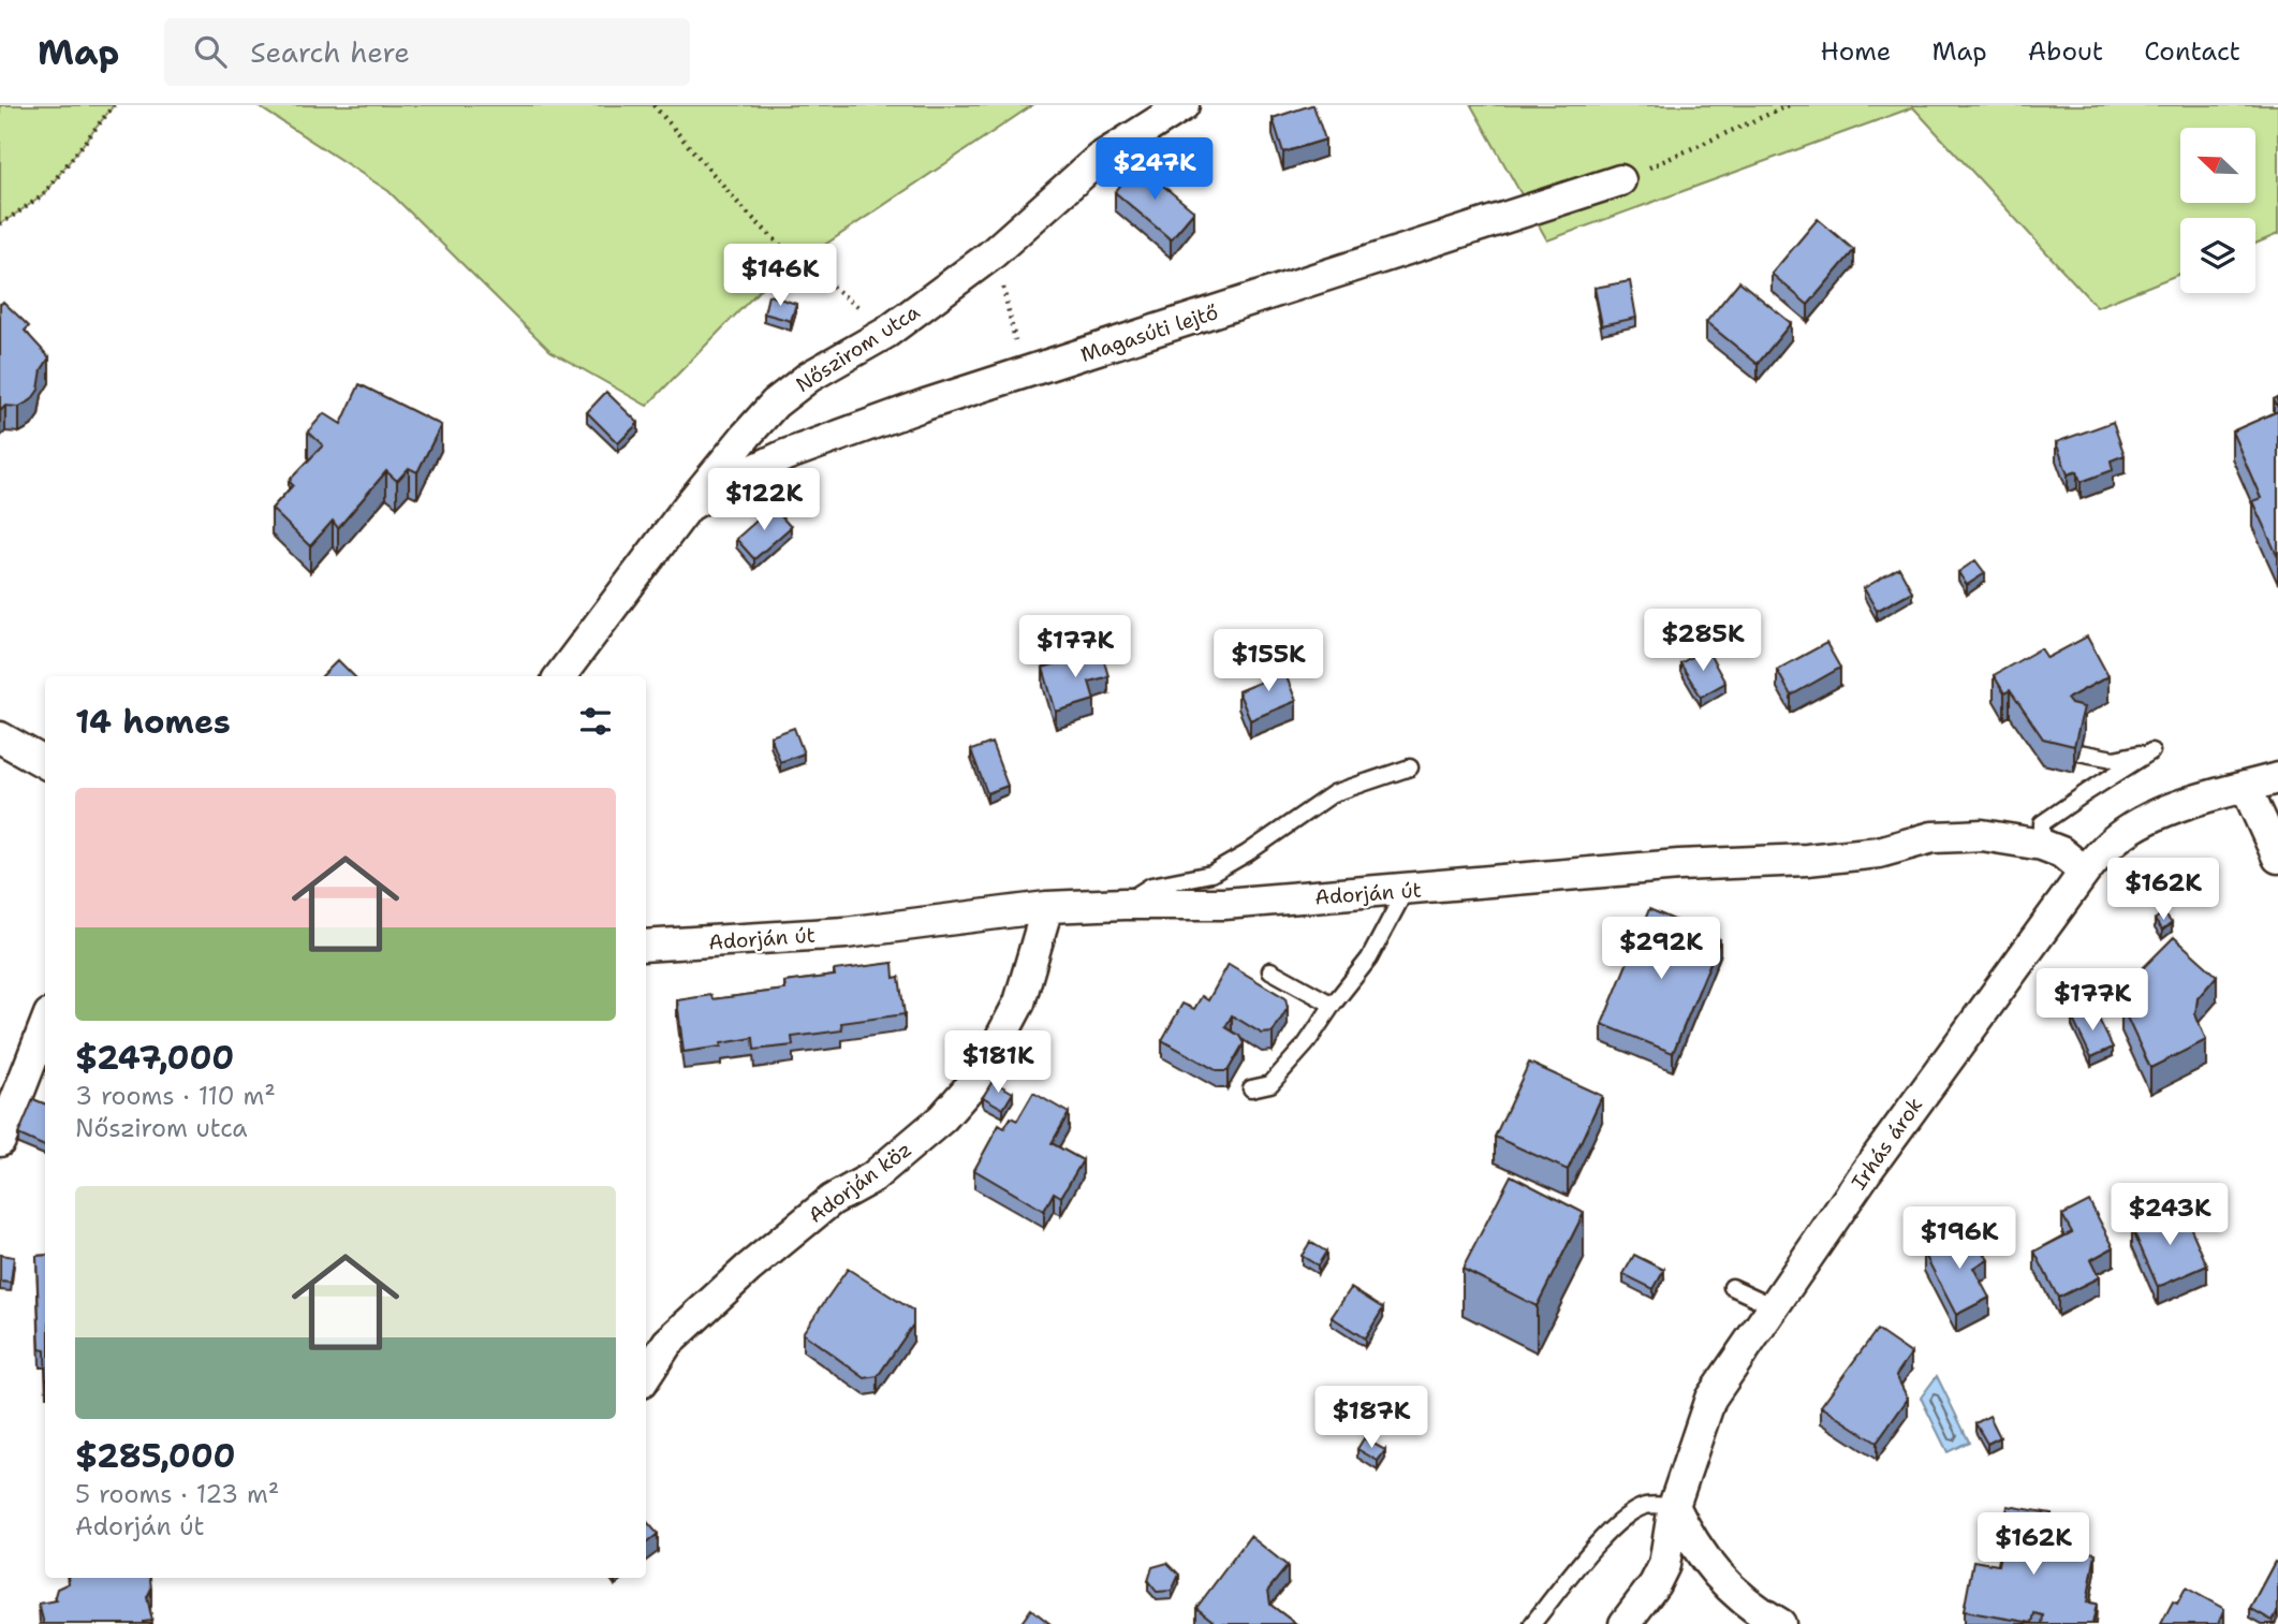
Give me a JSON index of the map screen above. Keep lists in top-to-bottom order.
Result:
{
  "streets": {
    "street": [
      "Magasúti lejtő",
      "Nőszirom utca",
      "Adorján út",
      "Irhás árok",
      "Adorján köz"
    ]
  },
  "crossings": [
    ["Magasúti lejtő", "Nőszirom utca"],
    ["Adorján út", "Irhás árok"],
    ["Adorján út", "Adorján köz"]
  ],
  "north": "top left",
  "page": {
    "header": "Map",
    "search": "Search here",
    "nav": [
      "Home",
      "Map",
      "About",
      "Contact"
    ],
    "price": [
      "$247K",
      "$146K",
      "$122K",
      "$285K",
      "$177K",
      "$155K",
      "$162K",
      "$292K",
      "$177K",
      "$181K",
      "$243K",
      "$196K",
      "$187K",
      "$162K"
    ],
    "heading": "14 homes",
    "list": [
      {
        "name": "$247,000",
        "note": "3 rooms · 110 m² · Nőszirom utca"
      },
      {
        "name": "$285,000",
        "note": "5 rooms · 123 m² · Adorján út"
      }
    ]
  }
}
